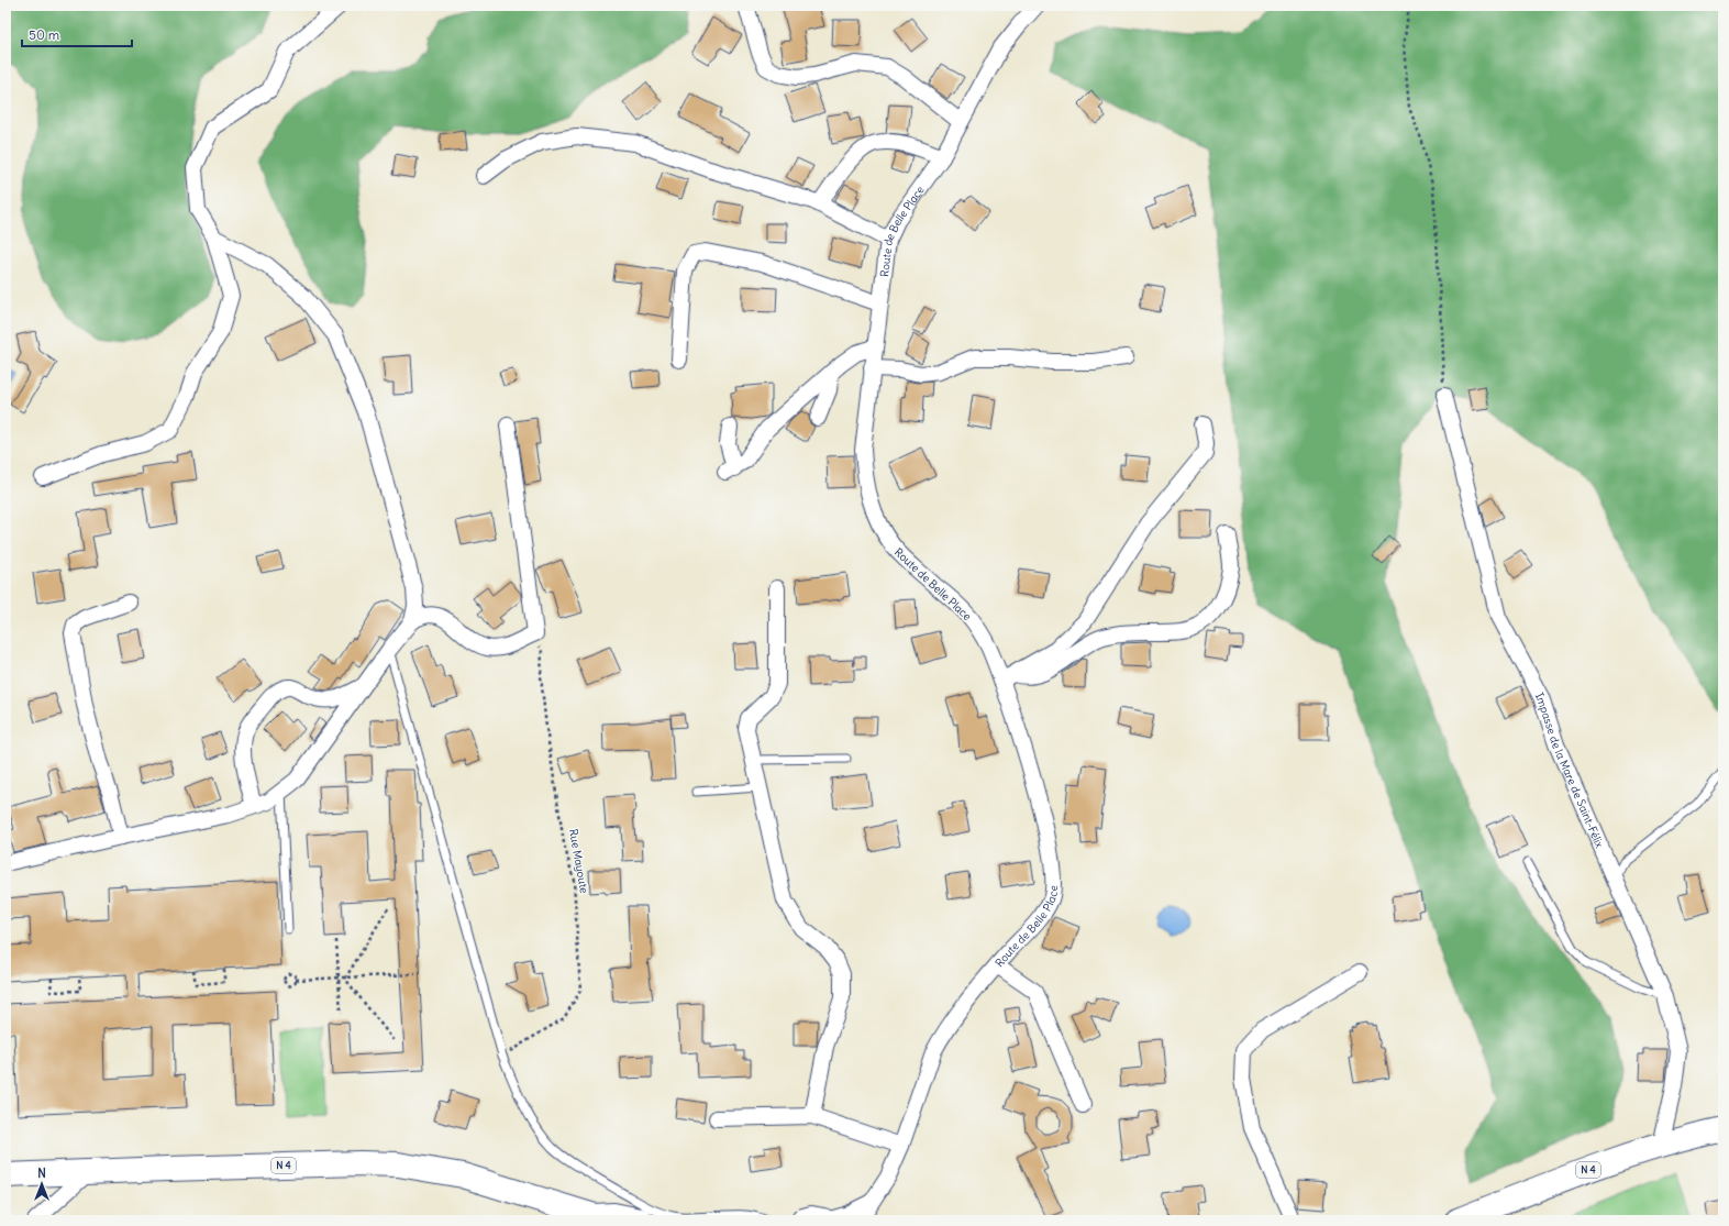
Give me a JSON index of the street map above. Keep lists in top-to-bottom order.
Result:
{
  "streets": {
    "main road": ["N 4"],
    "street": ["Route de Belle Place", "Impasse de la Mare de Saint-Félix"],
    "path": ["Rue Mayoute"]
  },
  "crossings": [
    ["Impasse de la Mare de Saint-Félix", "N 4"]
  ],
  "scale_bar": "50 m",
  "north": "top"
}
